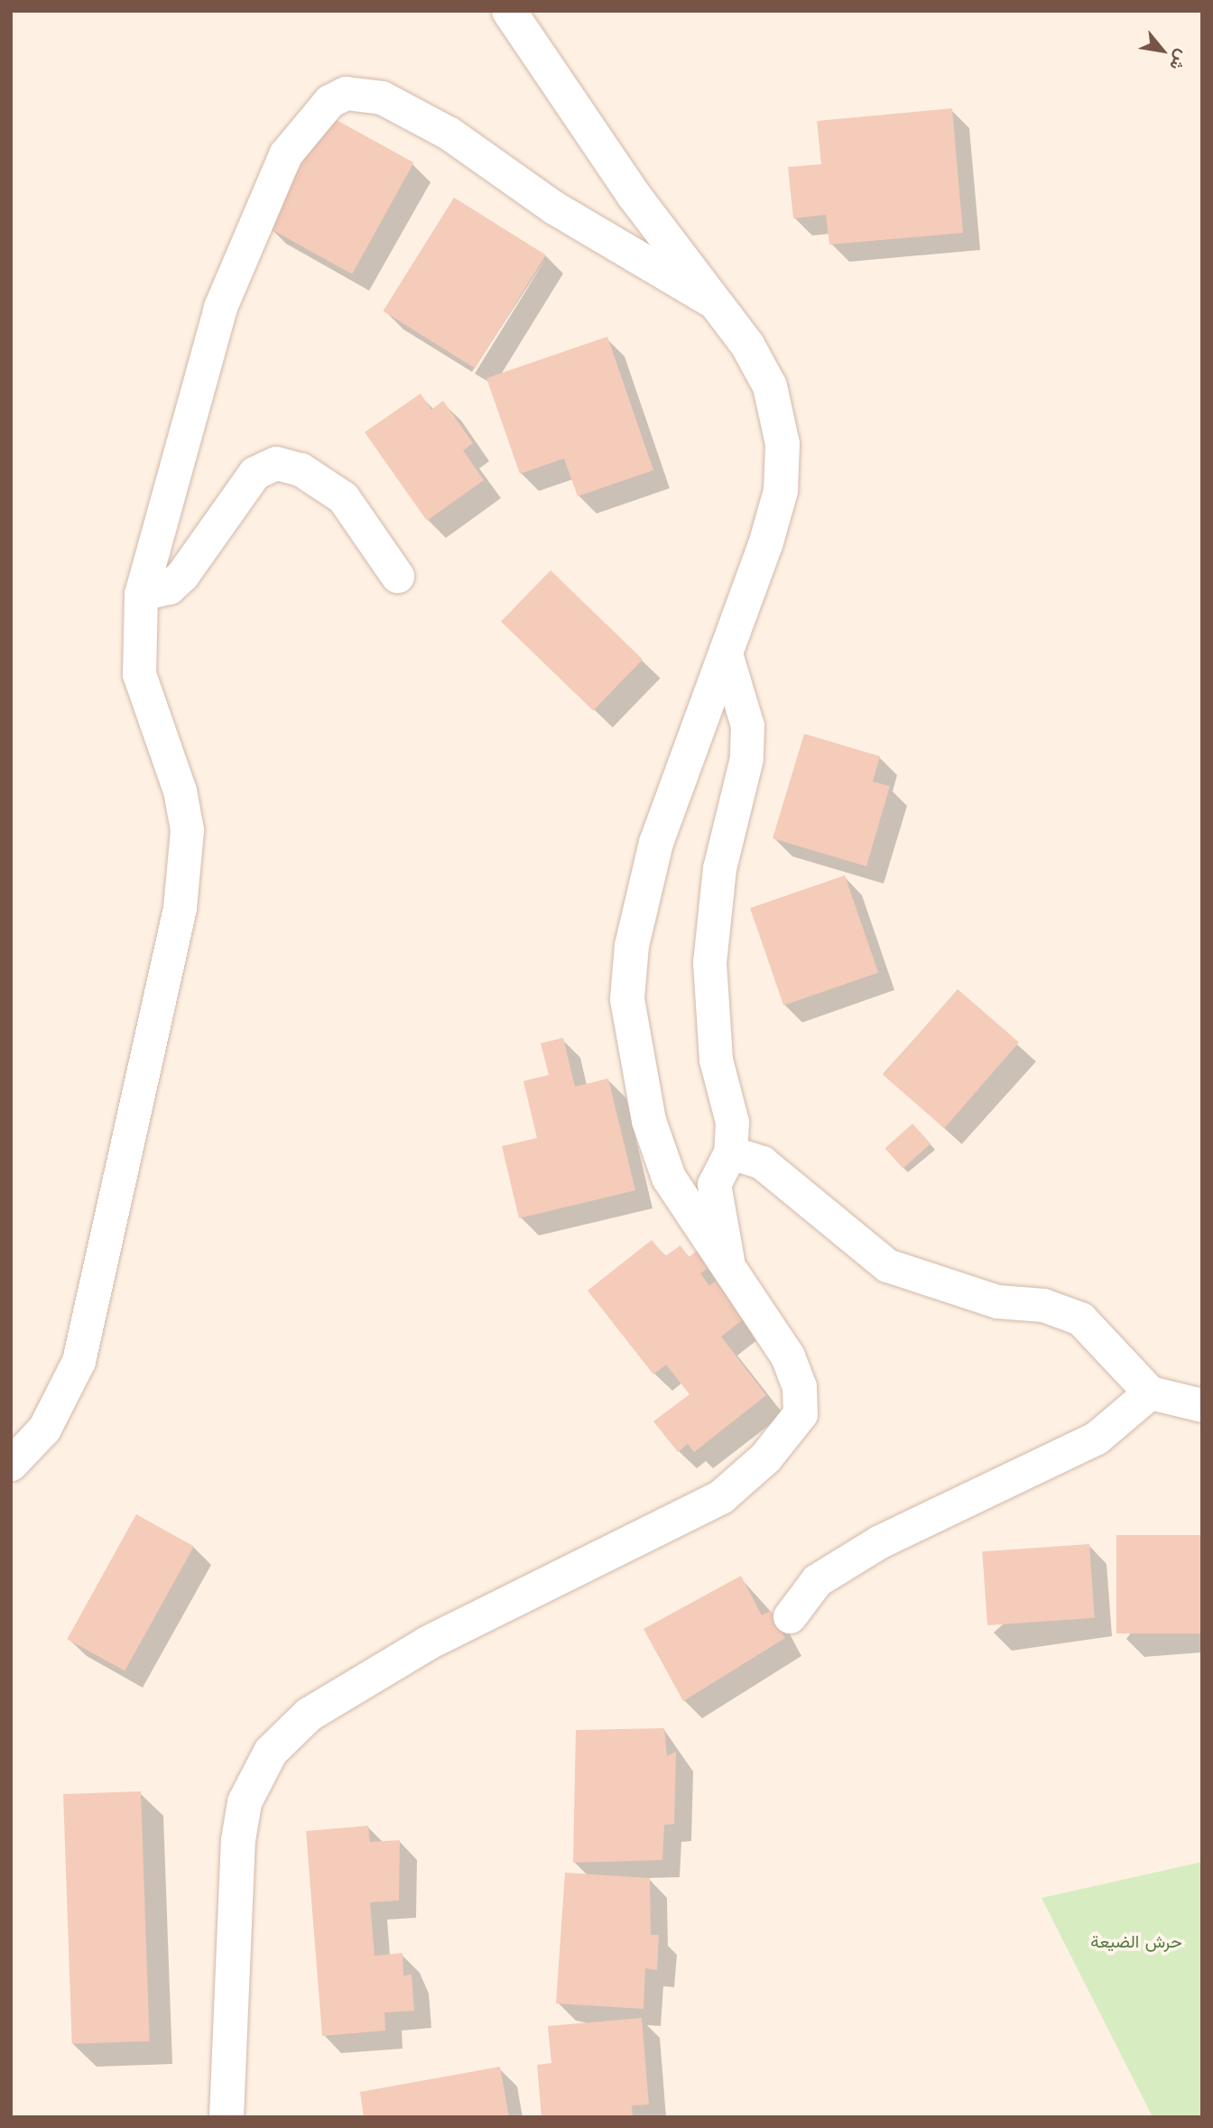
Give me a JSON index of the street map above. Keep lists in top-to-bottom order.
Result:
{
  "parks": ["حرش الضيعة"],
  "north": "bottom right"
}
